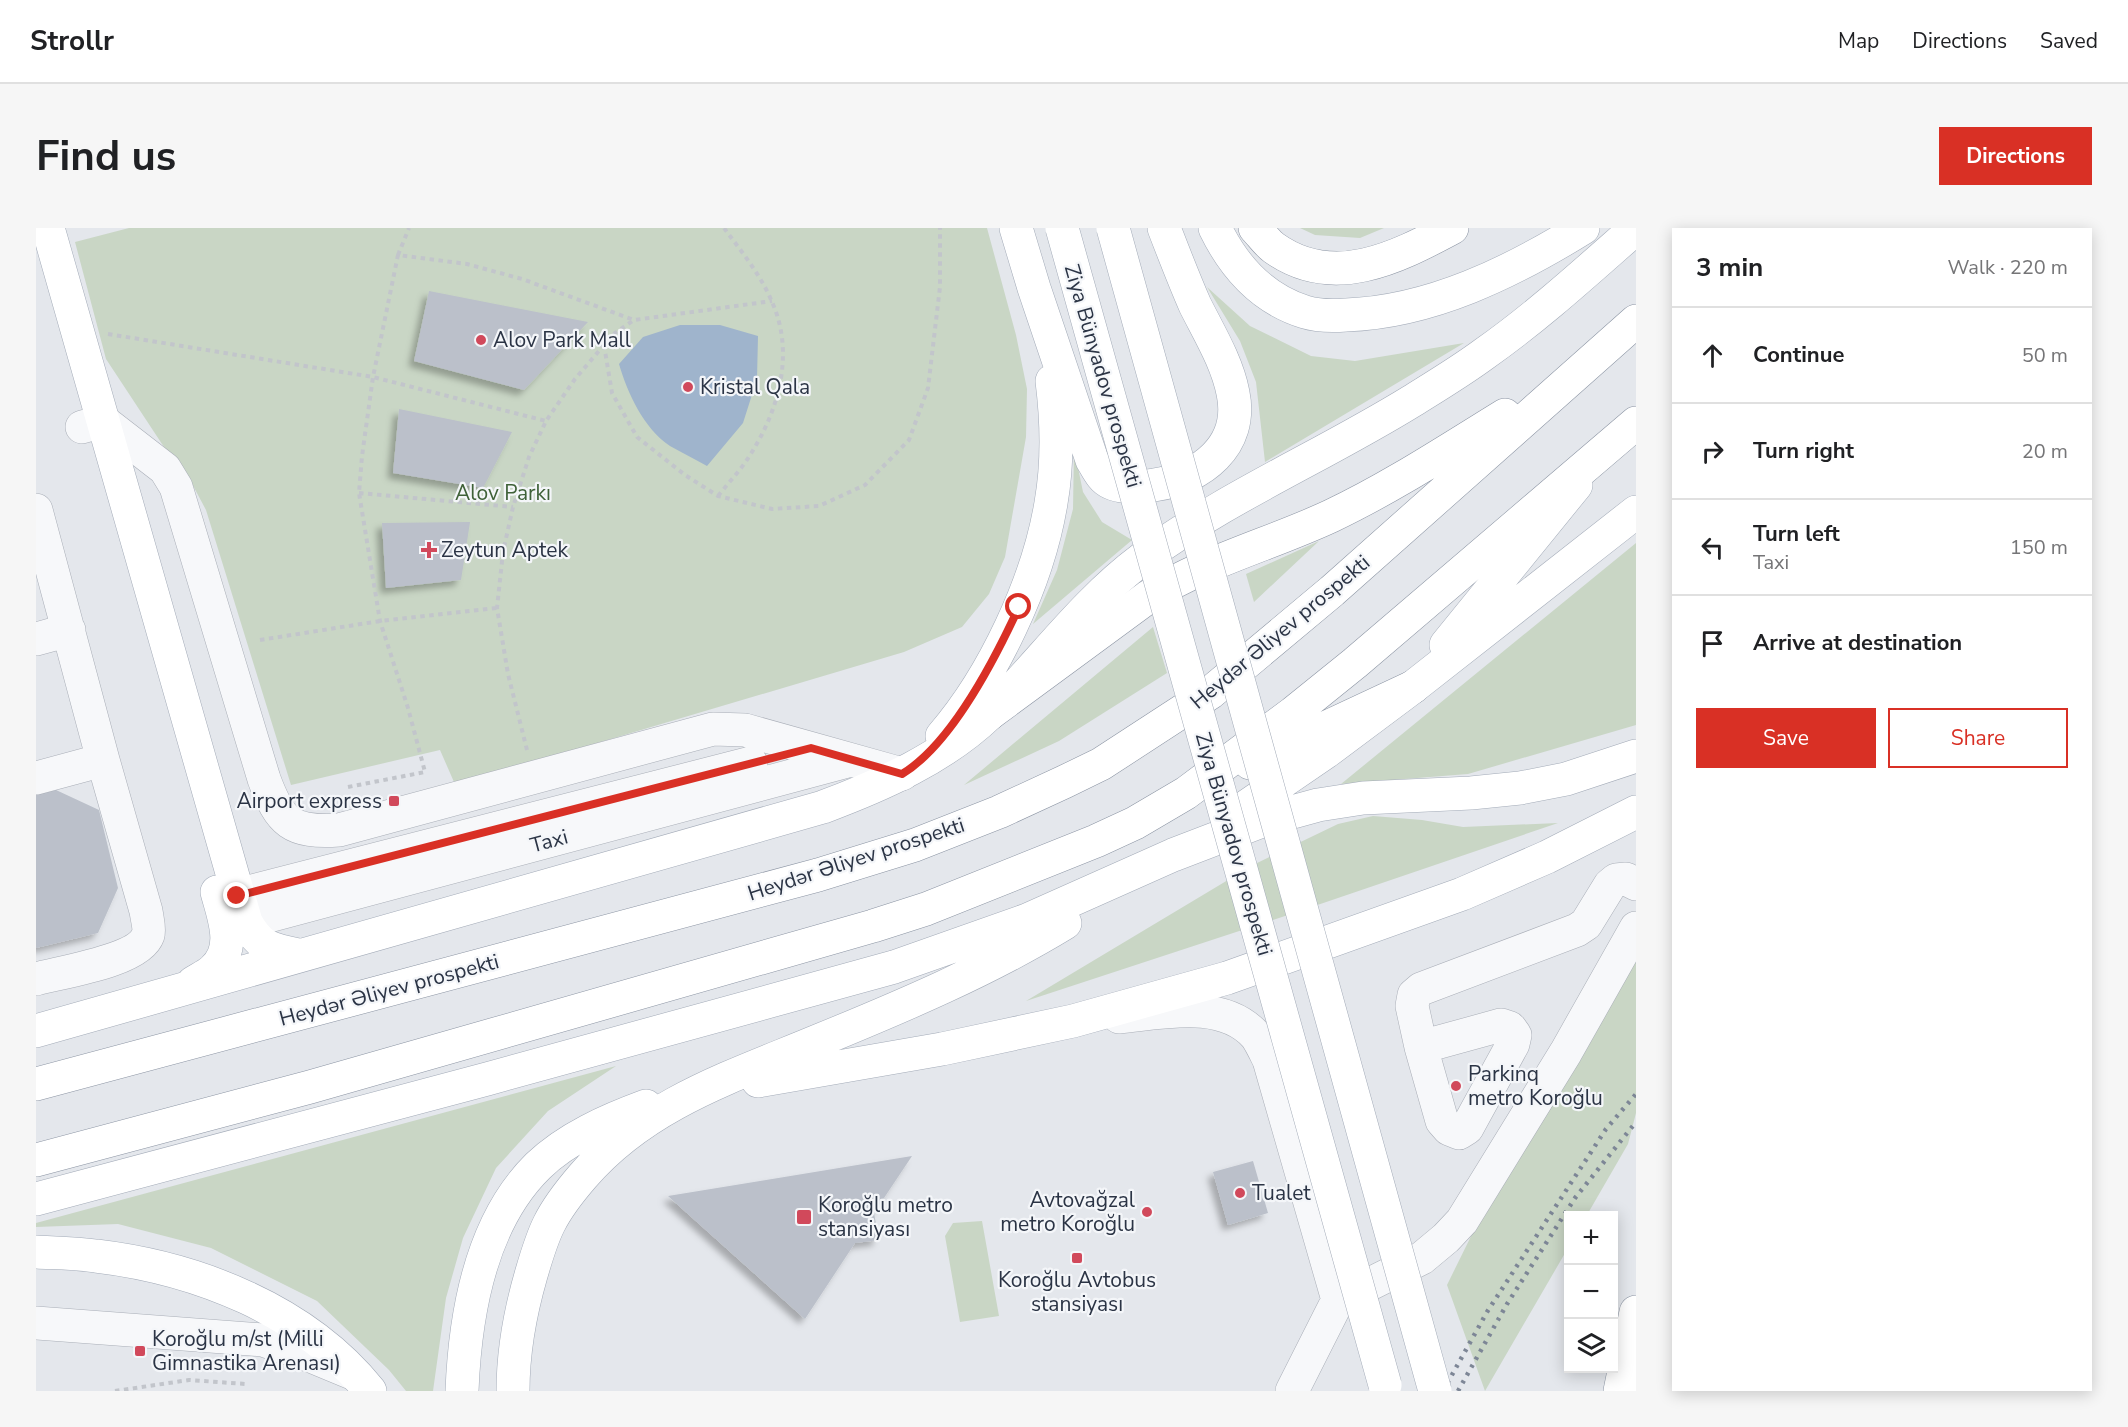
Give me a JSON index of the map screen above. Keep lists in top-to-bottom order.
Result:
{
  "streets": {
    "main road": ["Ziya Bünyadov prospekti", "Heydər Əliyev prospekti"],
    "street": ["Taxi"]
  },
  "parks": ["Alov Parkı"],
  "places": {
    "other": [
      "Alov Park Mall",
      "Kristal Qala",
      "Parkinq metro Koroğlu",
      "Tualet",
      "Avtovağzal metro Koroğlu"
    ],
    "health": ["Zeytun Aptek"],
    "transit": [
      "Airport express",
      "Koroğlu metro stansiyası",
      "Koroğlu Avtobus stansiyası",
      "Koroğlu m/st (Milli Gimnastika Arenası)"
    ]
  },
  "page": {
    "header": "Strollr",
    "nav": ["Map", "Directions", "Saved"],
    "buttons": [
      "Directions",
      ["Save", "Share"]
    ],
    "title": "Find us",
    "heading": ["3 min", "Walk · 220 m"],
    "list": [
      ["Continue", "50 m"],
      ["Turn right", "20 m"],
      ["Turn left", "Taxi", "150 m"],
      "Arrive at destination"
    ],
    "map_buttons": ["+", "−"]
  }
}
